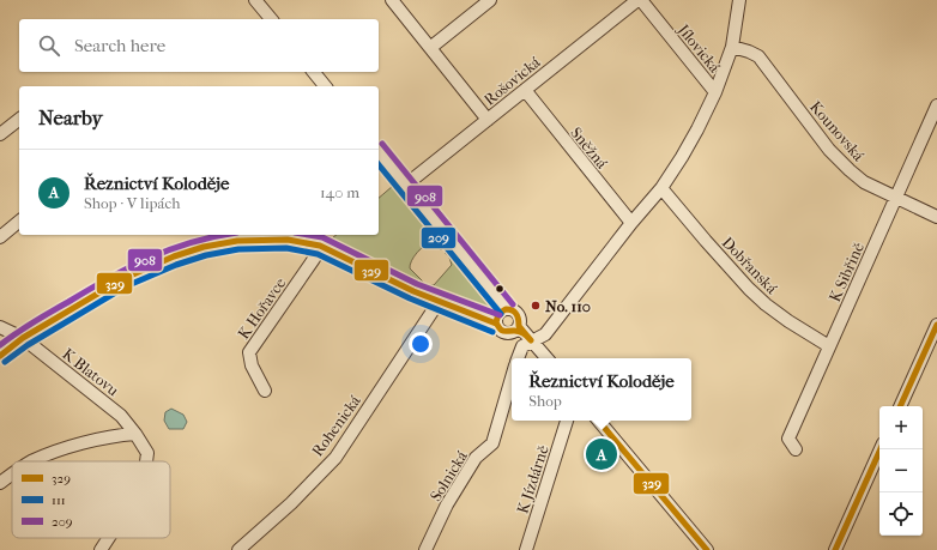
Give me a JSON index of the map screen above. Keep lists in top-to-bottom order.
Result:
{
  "streets": {
    "street": [
      "Jílovická",
      "Rošovická",
      "Kounovská",
      "Sněžná",
      "Dobřanská",
      "K Sibřině",
      "K Hořavce",
      "K Blatovu",
      "Rohenická",
      "Solnická",
      "K Jízdárně"
    ]
  },
  "crossings": [
    ["Rošovická", "Sněžná"],
    ["Kounovská", "K Sibřině"],
    ["Dobřanská", "K Sibřině"]
  ],
  "places": ["No. 110"],
  "lines": ["transit line 908", "transit line 209", "transit line 329"],
  "legend": ["329", "111", "209"],
  "page": {
    "search": "Search here",
    "heading": "Nearby",
    "list": [
      {
        "mark": "A",
        "name": "Řeznictví Koloděje",
        "note": "Shop · V lipách",
        "value": "140 m"
      }
    ],
    "popup": ["Řeznictví Koloděje", "Shop"],
    "map_buttons": ["+", "−"],
    "pins": "A"
  }
}
